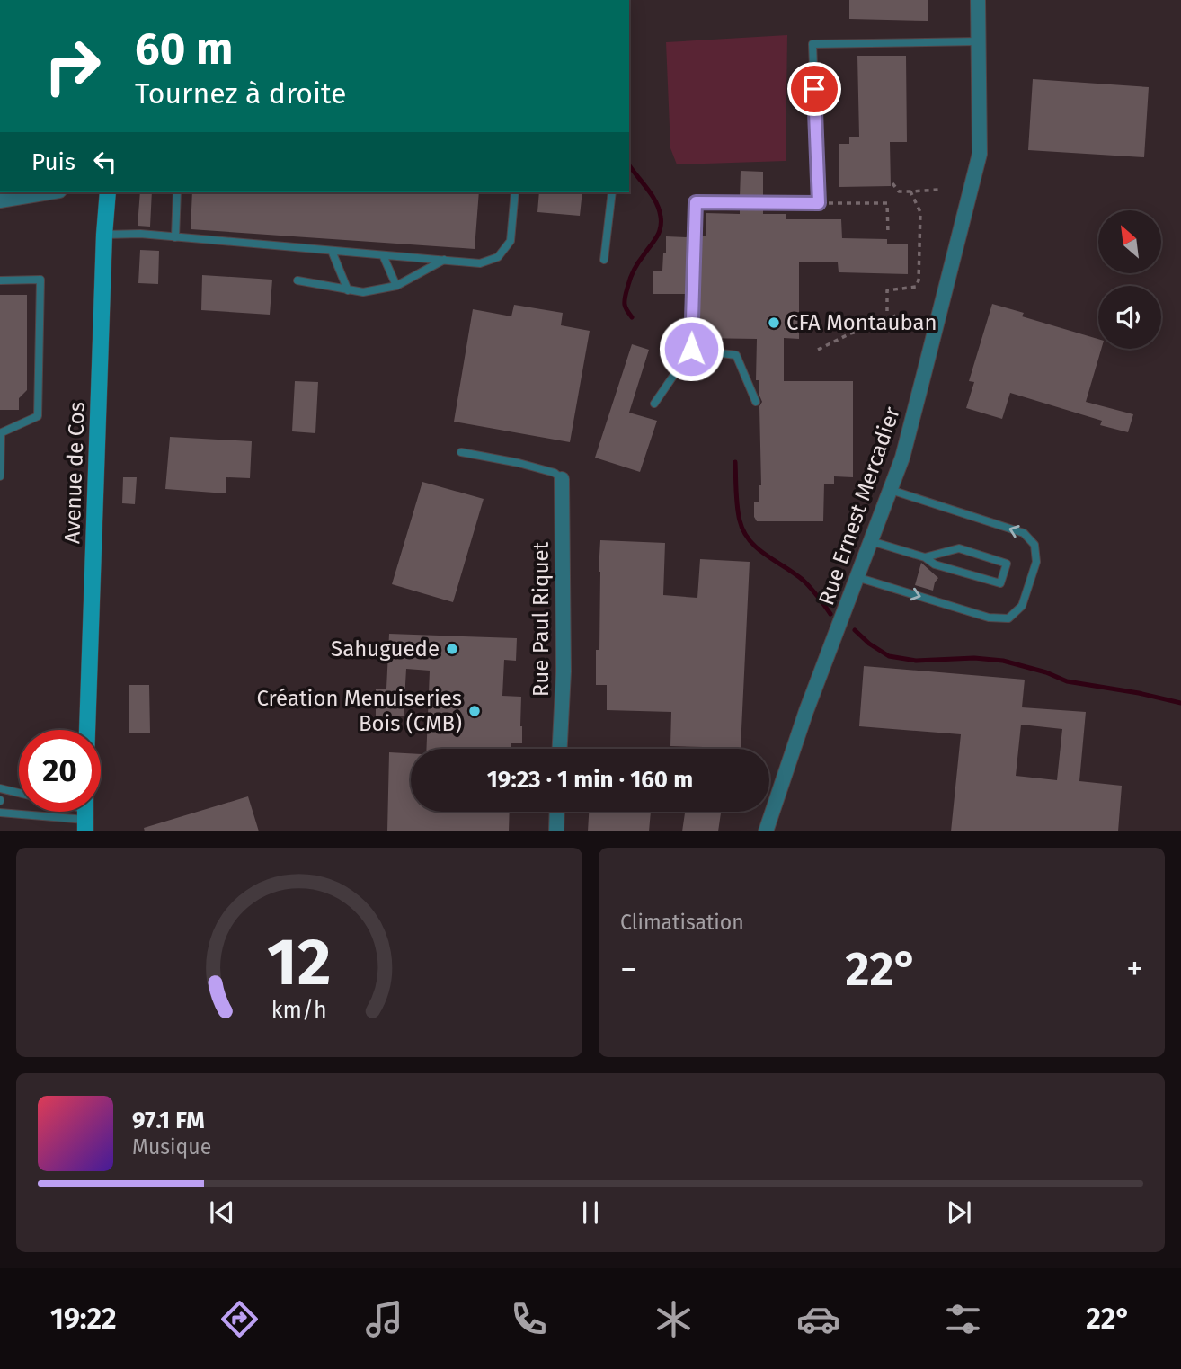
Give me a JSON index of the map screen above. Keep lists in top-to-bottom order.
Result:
{
  "streets": {
    "street": ["Avenue de Cos", "Rue Ernest Mercadier", "Rue Paul Riquet"]
  },
  "places": ["CFA Montauban", "Sahuguede", "Création Menuiseries Bois (CMB)"],
  "north": "top left",
  "page": {
    "turn": ["60 m", "Tournez à droite"],
    "then": "Puis",
    "limit": "20",
    "trip": "19:23 · 1 min · 160 m",
    "tile": "Climatisation",
    "heat": ["−", "22°", "+"],
    "song": ["97.1 FM", "Musique"],
    "tabs": ["19:22", "22°"],
    "gauge": ["12", "km/h"]
  }
}
